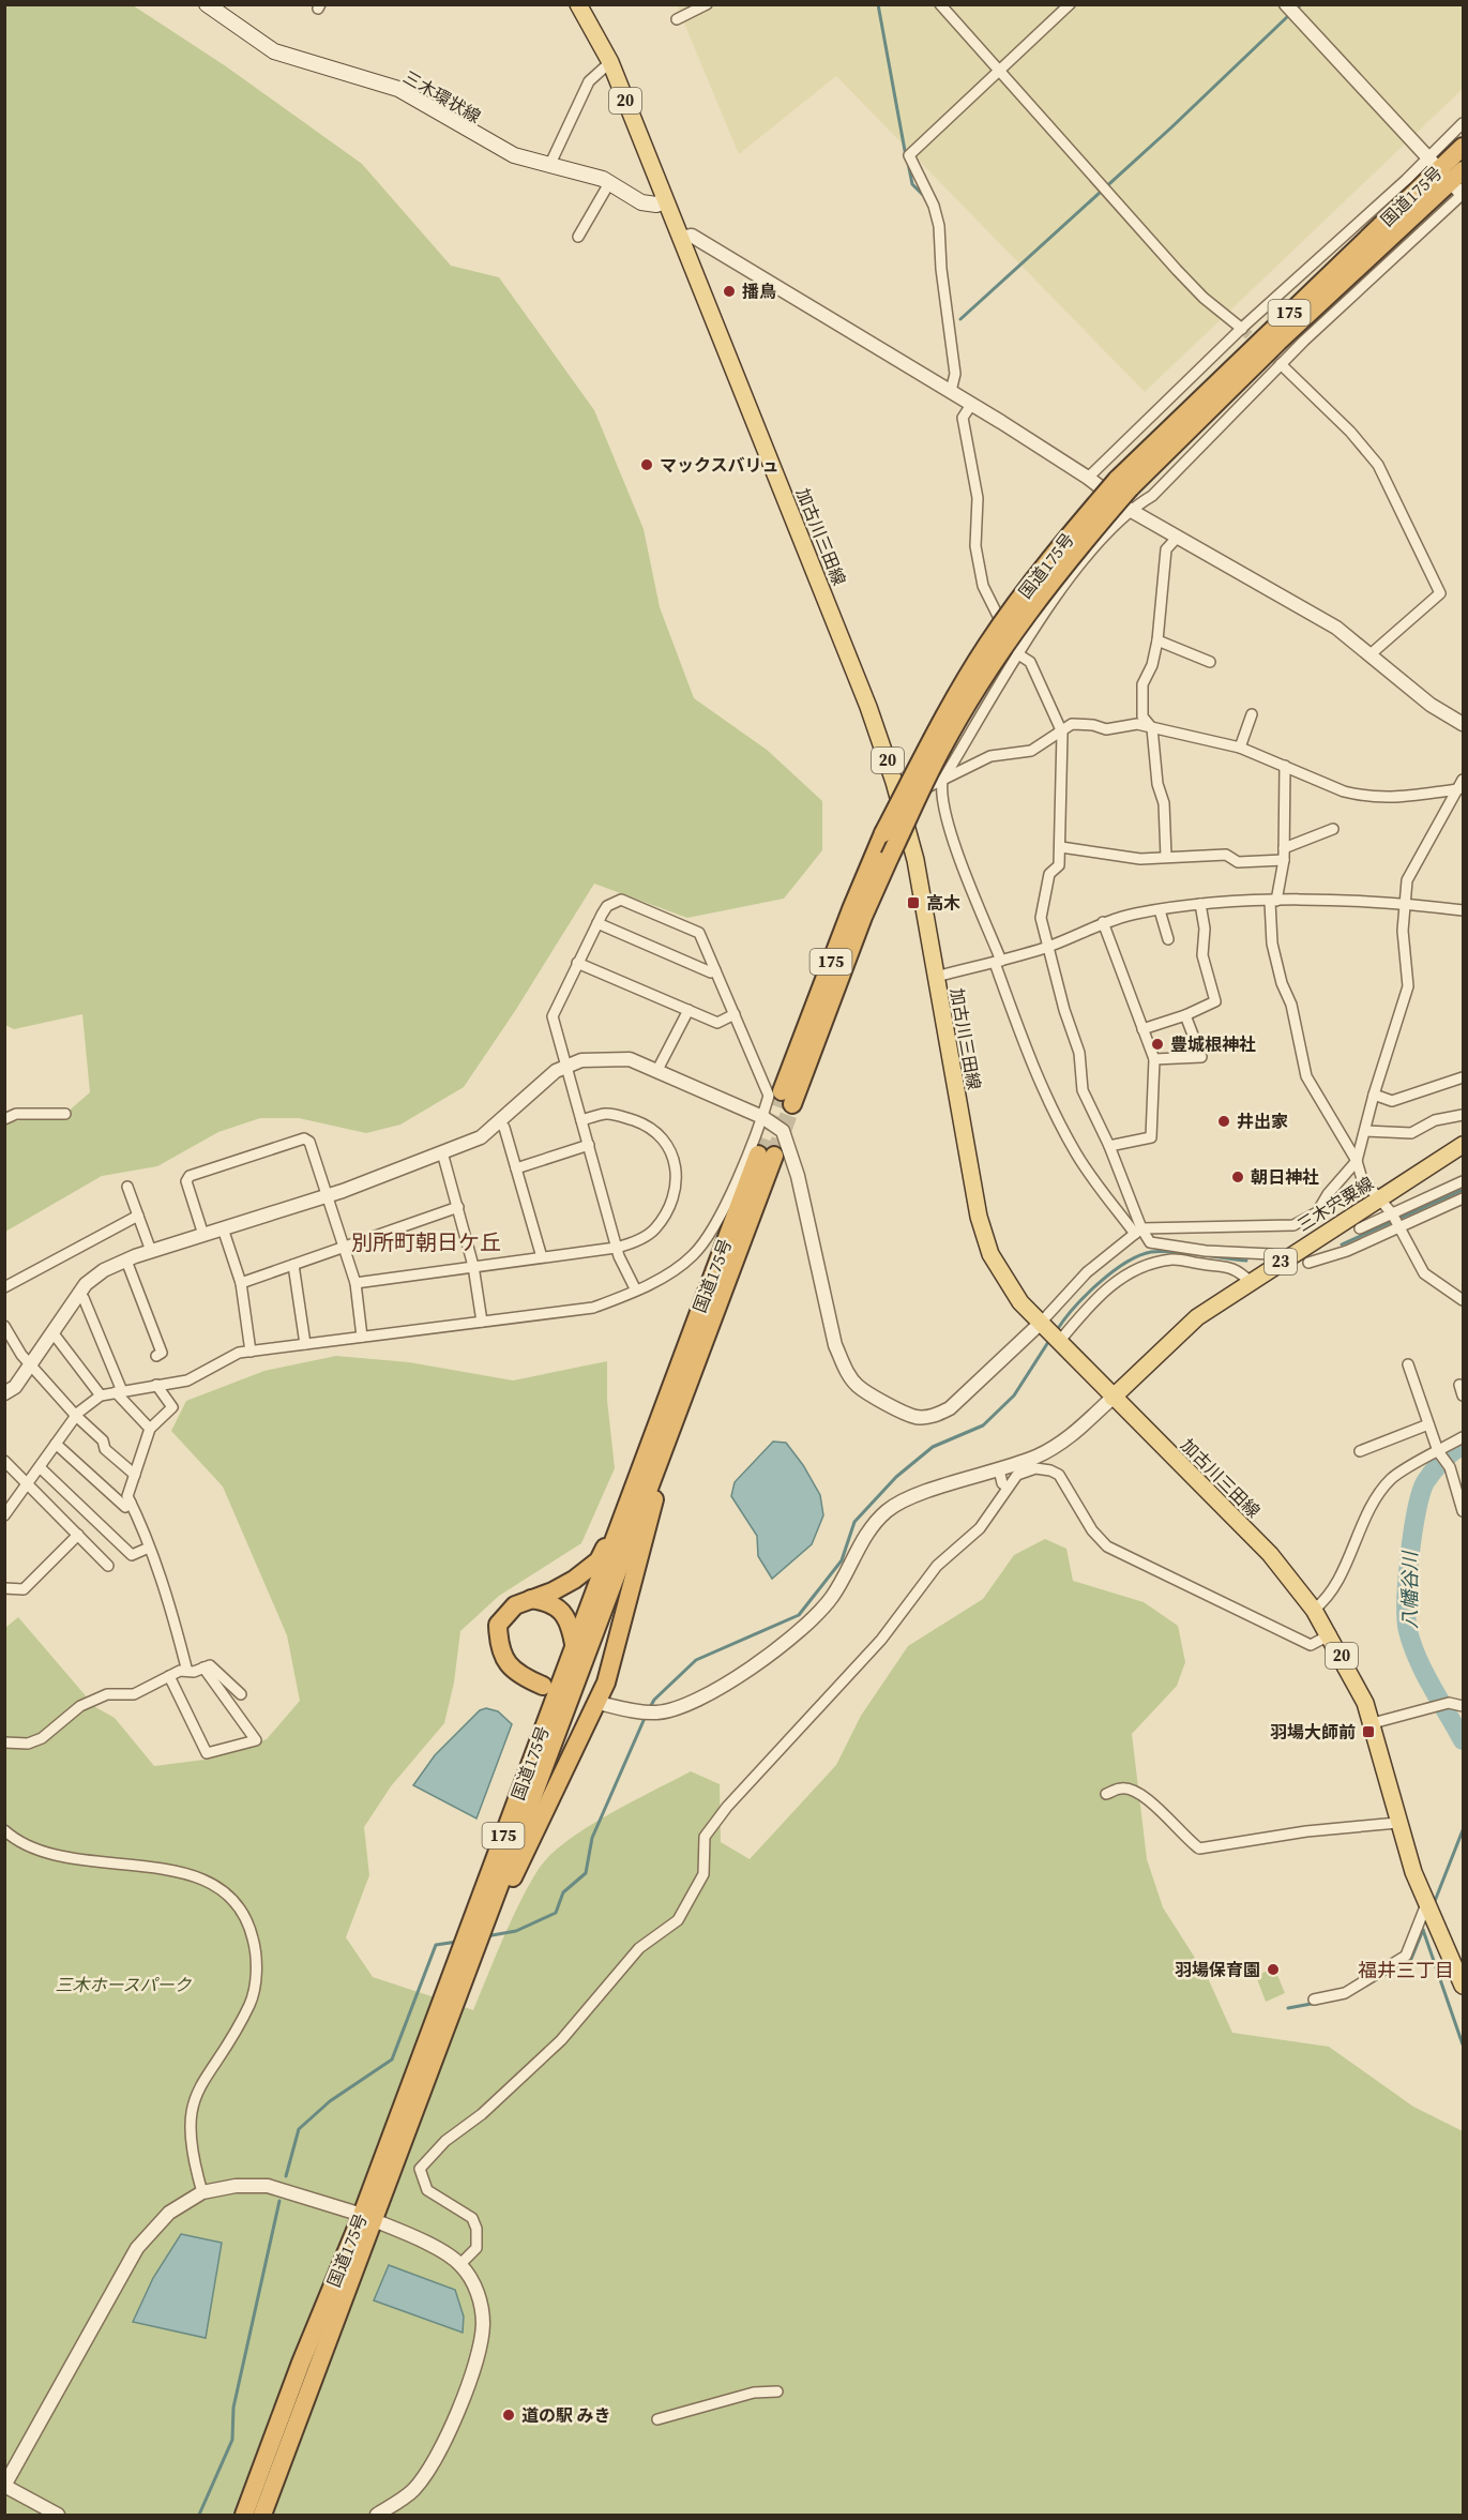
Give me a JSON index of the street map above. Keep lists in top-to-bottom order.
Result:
{
  "streets": {
    "highway": ["国道175号", "175"],
    "main road": [
      "三木環状線",
      "20",
      "加古川三田線",
      "三木宍粟線",
      "23"
    ]
  },
  "crossings": [
    ["三木環状線", "加古川三田線"],
    ["加古川三田線", "三木宍粟線"]
  ],
  "districts": ["別所町朝日ケ丘", "福井三丁目"],
  "water": ["八幡谷川"],
  "parks": ["三木ホースパーク"],
  "places": {
    "other": [
      "播鳥",
      "マックスバリュ",
      "豊城根神社",
      "井出家",
      "朝日神社",
      "羽場保育園",
      "道の駅 みき"
    ],
    "transit": ["高木", "羽場大師前"]
  }
}
